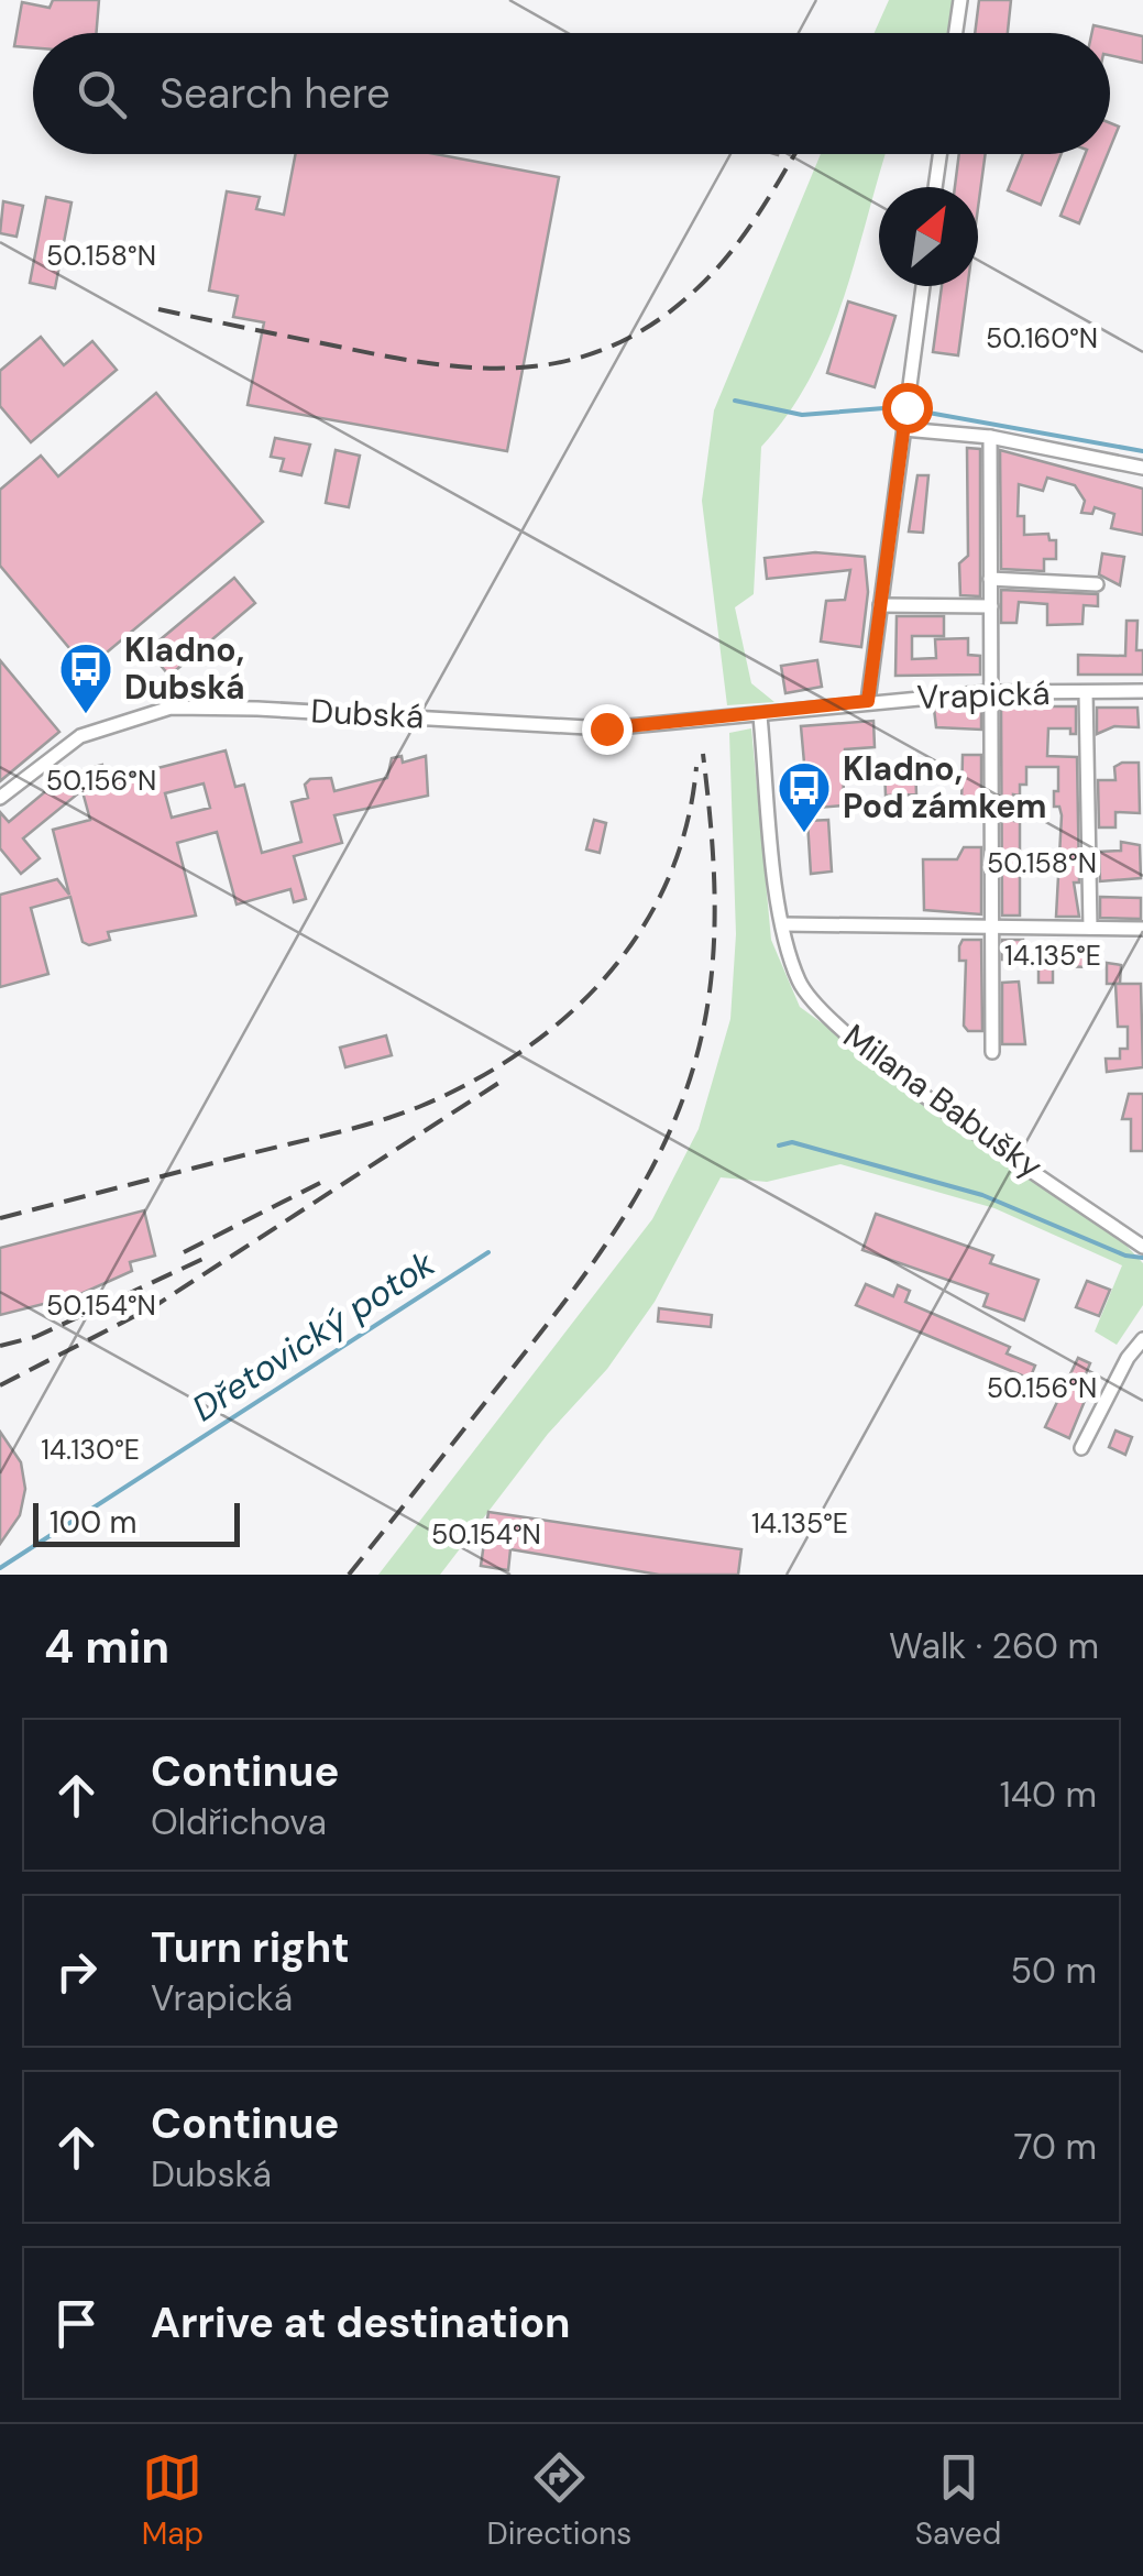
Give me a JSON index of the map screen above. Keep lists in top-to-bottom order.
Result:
{
  "streets": {
    "street": ["Vrapická", "Dubská", "Milana Babušky"]
  },
  "crossings": [
    ["Vrapická", "Dubská"],
    ["Vrapická", "Milana Babušky"],
    ["Dubská", "Milana Babušky"]
  ],
  "water": ["Dřetovický potok"],
  "places": {
    "bus stop": ["Kladno, Dubská", "Kladno, Pod zámkem"]
  },
  "scale_bar": "100 m",
  "north": "top right",
  "page": {
    "search": "Search here",
    "scale": "100 m",
    "heading": ["4 min", "Walk · 260 m"],
    "list": [
      ["Continue", "Oldřichova", "140 m"],
      ["Turn right", "Vrapická", "50 m"],
      ["Continue", "Dubská", "70 m"],
      "Arrive at destination"
    ],
    "nav": ["Map", "Directions", "Saved"]
  },
  "coordinates": [
    "50.158°N",
    "50.160°N",
    "50.156°N",
    "14.135°E",
    "50.154°N",
    "14.130°E"
  ]
}
